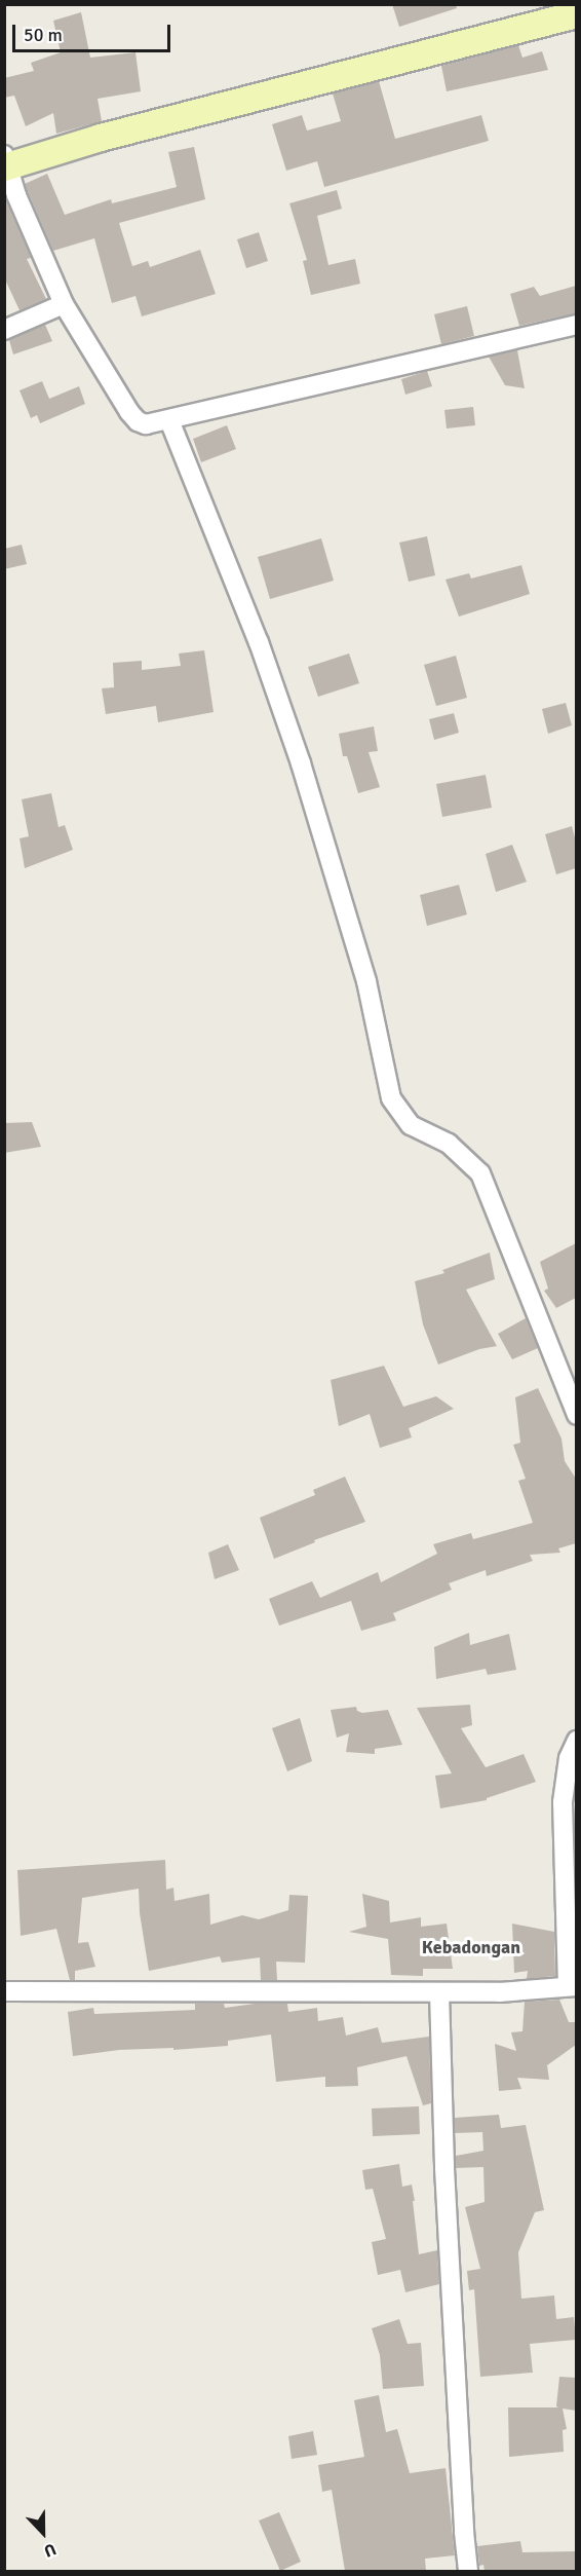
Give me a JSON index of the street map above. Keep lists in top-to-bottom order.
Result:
{
  "districts": ["Kebadongan"],
  "scale_bar": "50 m",
  "north": "bottom"
}
